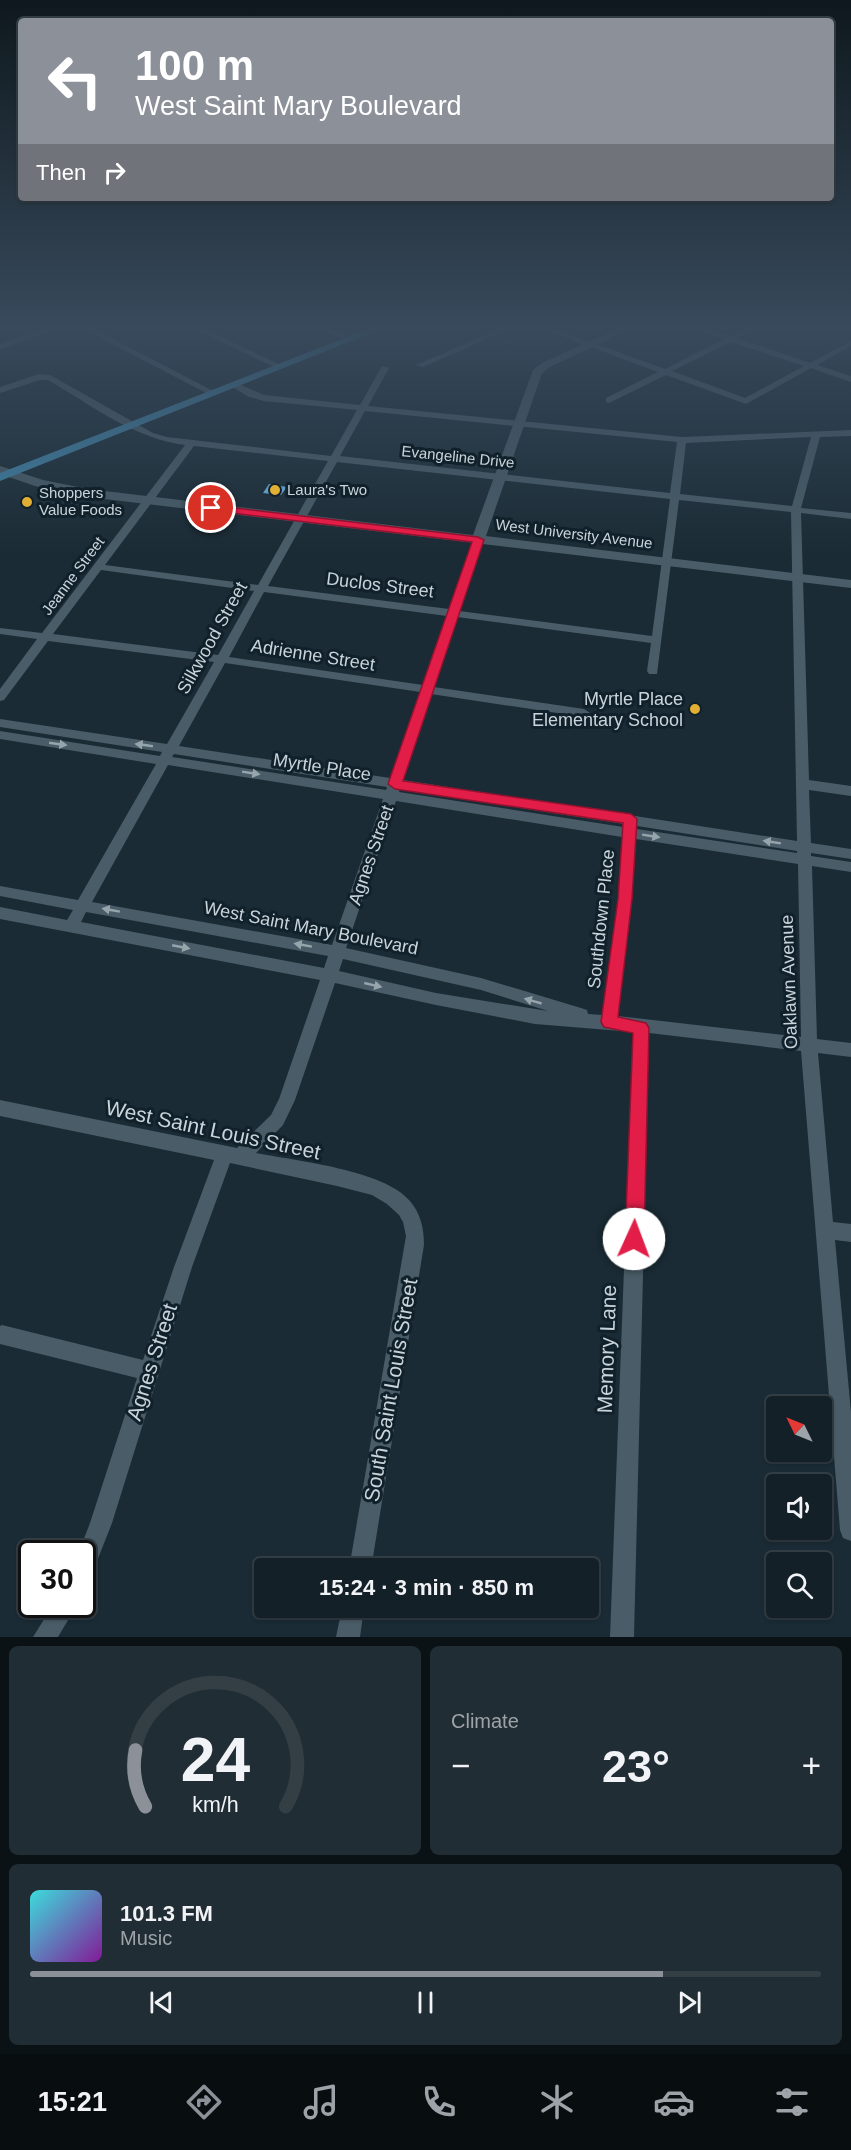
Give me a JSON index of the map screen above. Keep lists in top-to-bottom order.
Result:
{
  "streets": {
    "main road": ["West University Avenue"],
    "street": [
      "Evangeline Drive",
      "Jeanne Street",
      "Duclos Street",
      "Silkwood Street",
      "Adrienne Street",
      "Myrtle Place",
      "Agnes Street",
      "Southdown Place",
      "West Saint Mary Boulevard",
      "Oaklawn Avenue",
      "West Saint Louis Street",
      "Memory Lane",
      "South Saint Louis Street"
    ]
  },
  "crossings": [
    ["Evangeline Drive", "Jeanne Street"],
    ["Evangeline Drive", "Silkwood Street"],
    ["Evangeline Drive", "Oaklawn Avenue"],
    ["West University Avenue", "Jeanne Street"],
    ["West University Avenue", "Silkwood Street"],
    ["West University Avenue", "Agnes Street"],
    ["West University Avenue", "Oaklawn Avenue"],
    ["Jeanne Street", "Duclos Street"],
    ["Jeanne Street", "Adrienne Street"],
    ["Duclos Street", "Silkwood Street"],
    ["Duclos Street", "Agnes Street"],
    ["Silkwood Street", "Adrienne Street"],
    ["Silkwood Street", "Myrtle Place"],
    ["Silkwood Street", "West Saint Mary Boulevard"],
    ["Adrienne Street", "Agnes Street"],
    ["Myrtle Place", "Agnes Street"],
    ["Myrtle Place", "Southdown Place"],
    ["Myrtle Place", "Oaklawn Avenue"],
    ["Agnes Street", "West Saint Mary Boulevard"],
    ["Agnes Street", "West Saint Louis Street"],
    ["Southdown Place", "West Saint Mary Boulevard"],
    ["West Saint Mary Boulevard", "Oaklawn Avenue"],
    ["West Saint Mary Boulevard", "Memory Lane"],
    ["West Saint Louis Street", "South Saint Louis Street"]
  ],
  "places": ["Laura's Two", "Shoppers Value Foods", "Myrtle Place Elementary School"],
  "north": "top left",
  "page": {
    "turn": ["100 m", "West Saint Mary Boulevard"],
    "then": "Then",
    "limit": "30",
    "trip": "15:24 · 3 min · 850 m",
    "tile": "Climate",
    "heat": ["−", "23°", "+"],
    "song": ["101.3 FM", "Music"],
    "tabs": "15:21",
    "gauge": ["24", "km/h"]
  }
}
